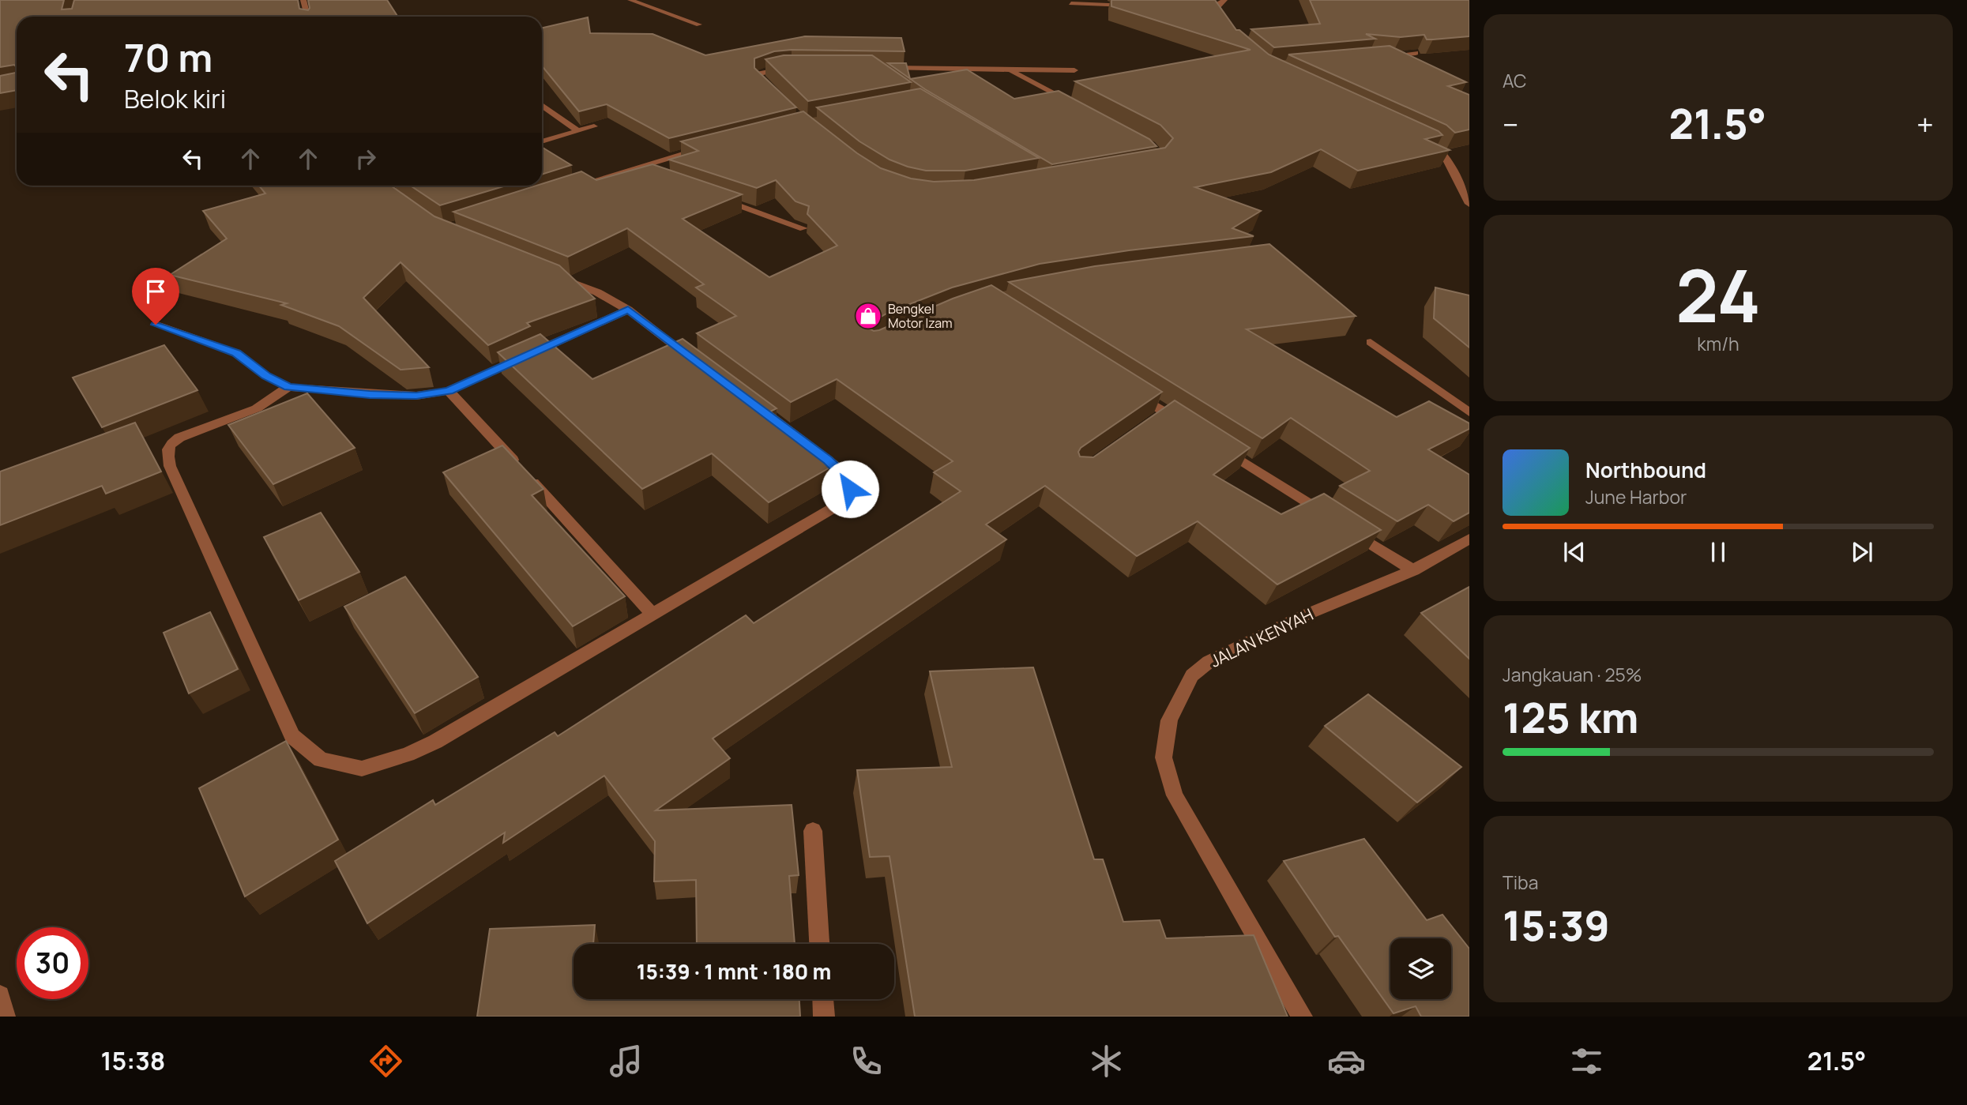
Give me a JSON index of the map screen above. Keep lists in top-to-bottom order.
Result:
{
  "streets": {
    "street": ["JALAN KENYAH"]
  },
  "places": {
    "shop": ["Bengkel Motor Izam"]
  },
  "page": {
    "tile": [
      "AC",
      ["24", "km/h"],
      ["Jangkauan · 25%", "125 km"],
      ["Tiba", "15:39"]
    ],
    "turn": ["70 m", "Belok kiri"],
    "heat": ["−", "21.5°", "+"],
    "song": ["Northbound", "June Harbor"],
    "limit": "30",
    "trip": "15:39 · 1 mnt · 180 m",
    "tabs": ["15:38", "21.5°"]
  }
}
